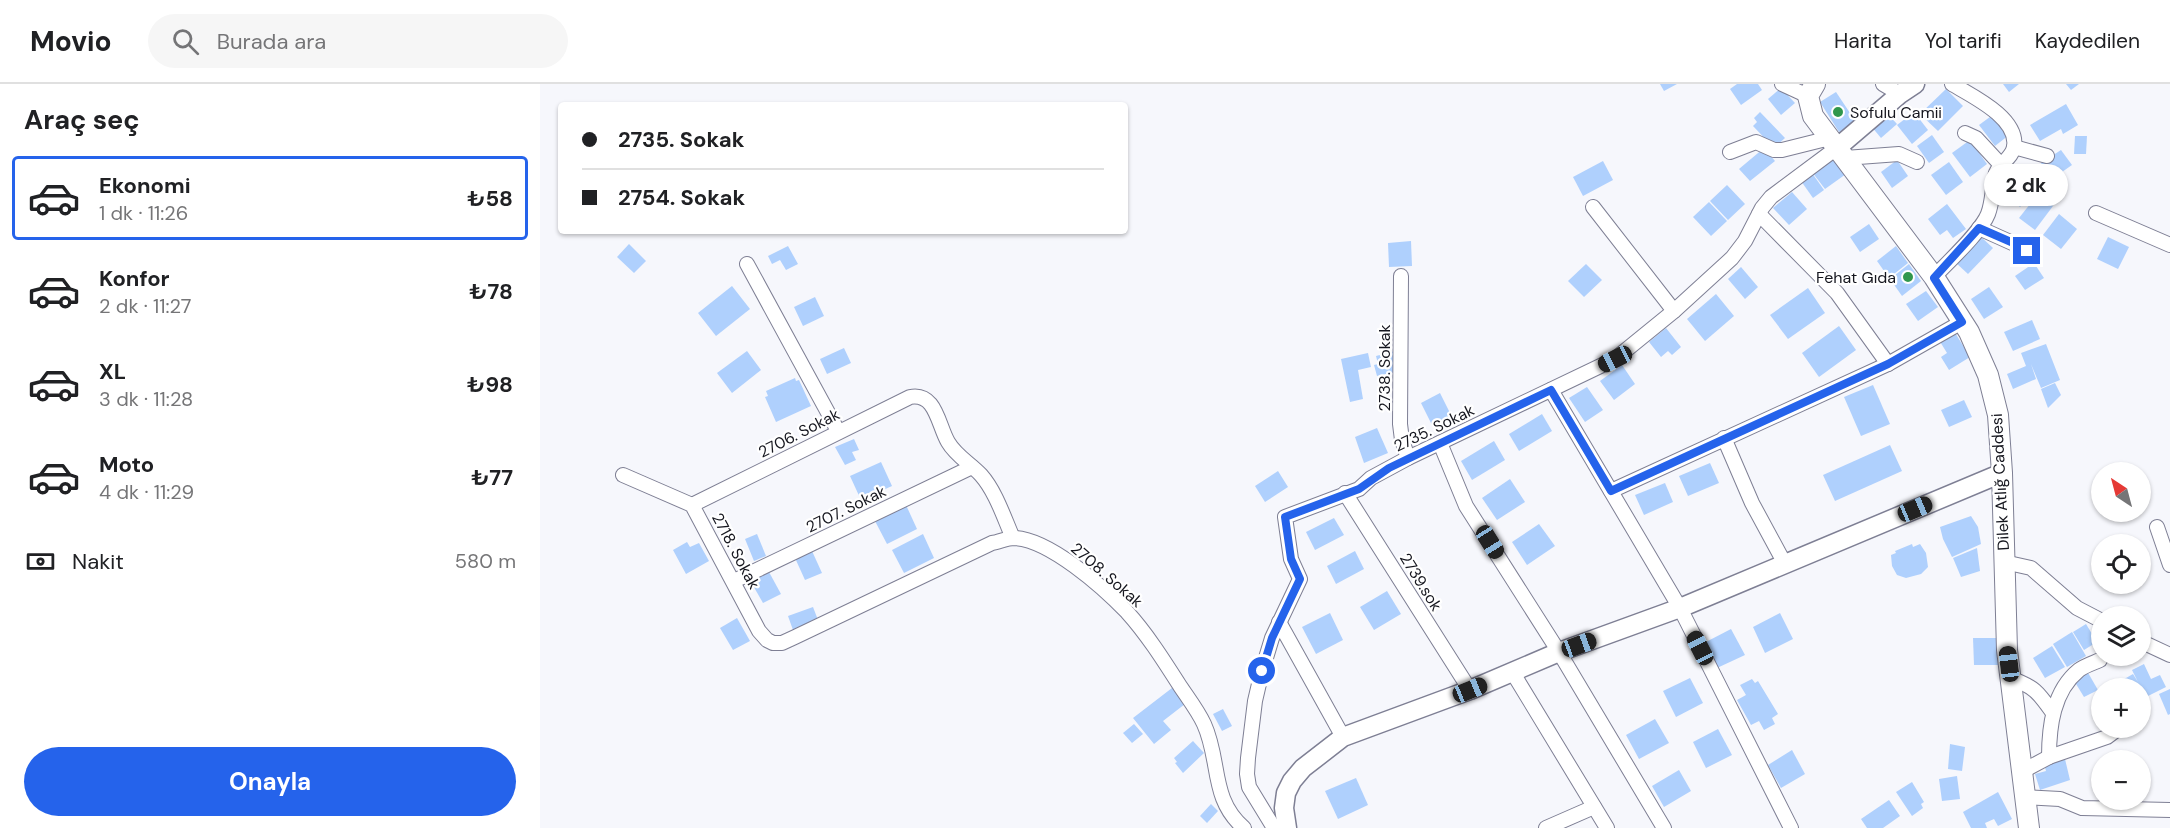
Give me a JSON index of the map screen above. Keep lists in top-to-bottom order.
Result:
{
  "streets": {
    "main road": ["Dilek Atlığ Caddesi"],
    "street": [
      "2738. Sokak",
      "2735. Sokak",
      "2706. Sokak",
      "2707. Sokak",
      "2718. Sokak",
      "2708. Sokak",
      "2739.sok"
    ]
  },
  "crossings": [
    ["2738. Sokak", "2735. Sokak"],
    ["2735. Sokak", "Dilek Atlığ Caddesi"],
    ["2735. Sokak", "2739.sok"],
    ["2706. Sokak", "2707. Sokak"],
    ["2706. Sokak", "2718. Sokak"],
    ["2707. Sokak", "2718. Sokak"],
    ["2718. Sokak", "2708. Sokak"]
  ],
  "places": ["Sofulu Camii", "Fehat Gıda"],
  "north": "top left",
  "page": {
    "header": "Movio",
    "search": "Burada ara",
    "nav": ["Harita", "Yol tarifi", "Kaydedilen"],
    "heading": "Araç seç",
    "banner": ["2735. Sokak", "2754. Sokak"],
    "list": [
      {
        "name": "Ekonomi",
        "note": "1 dk · 11:26",
        "value": "₺58"
      },
      {
        "name": "Konfor",
        "note": "2 dk · 11:27",
        "value": "₺78"
      },
      {
        "name": "XL",
        "note": "3 dk · 11:28",
        "value": "₺98"
      },
      {
        "name": "Moto",
        "note": "4 dk · 11:29",
        "value": "₺77"
      }
    ],
    "bubble": "2 dk",
    "map_buttons": ["+", "−"],
    "pay": ["Nakit", "580 m"],
    "buttons": "Onayla"
  }
}
